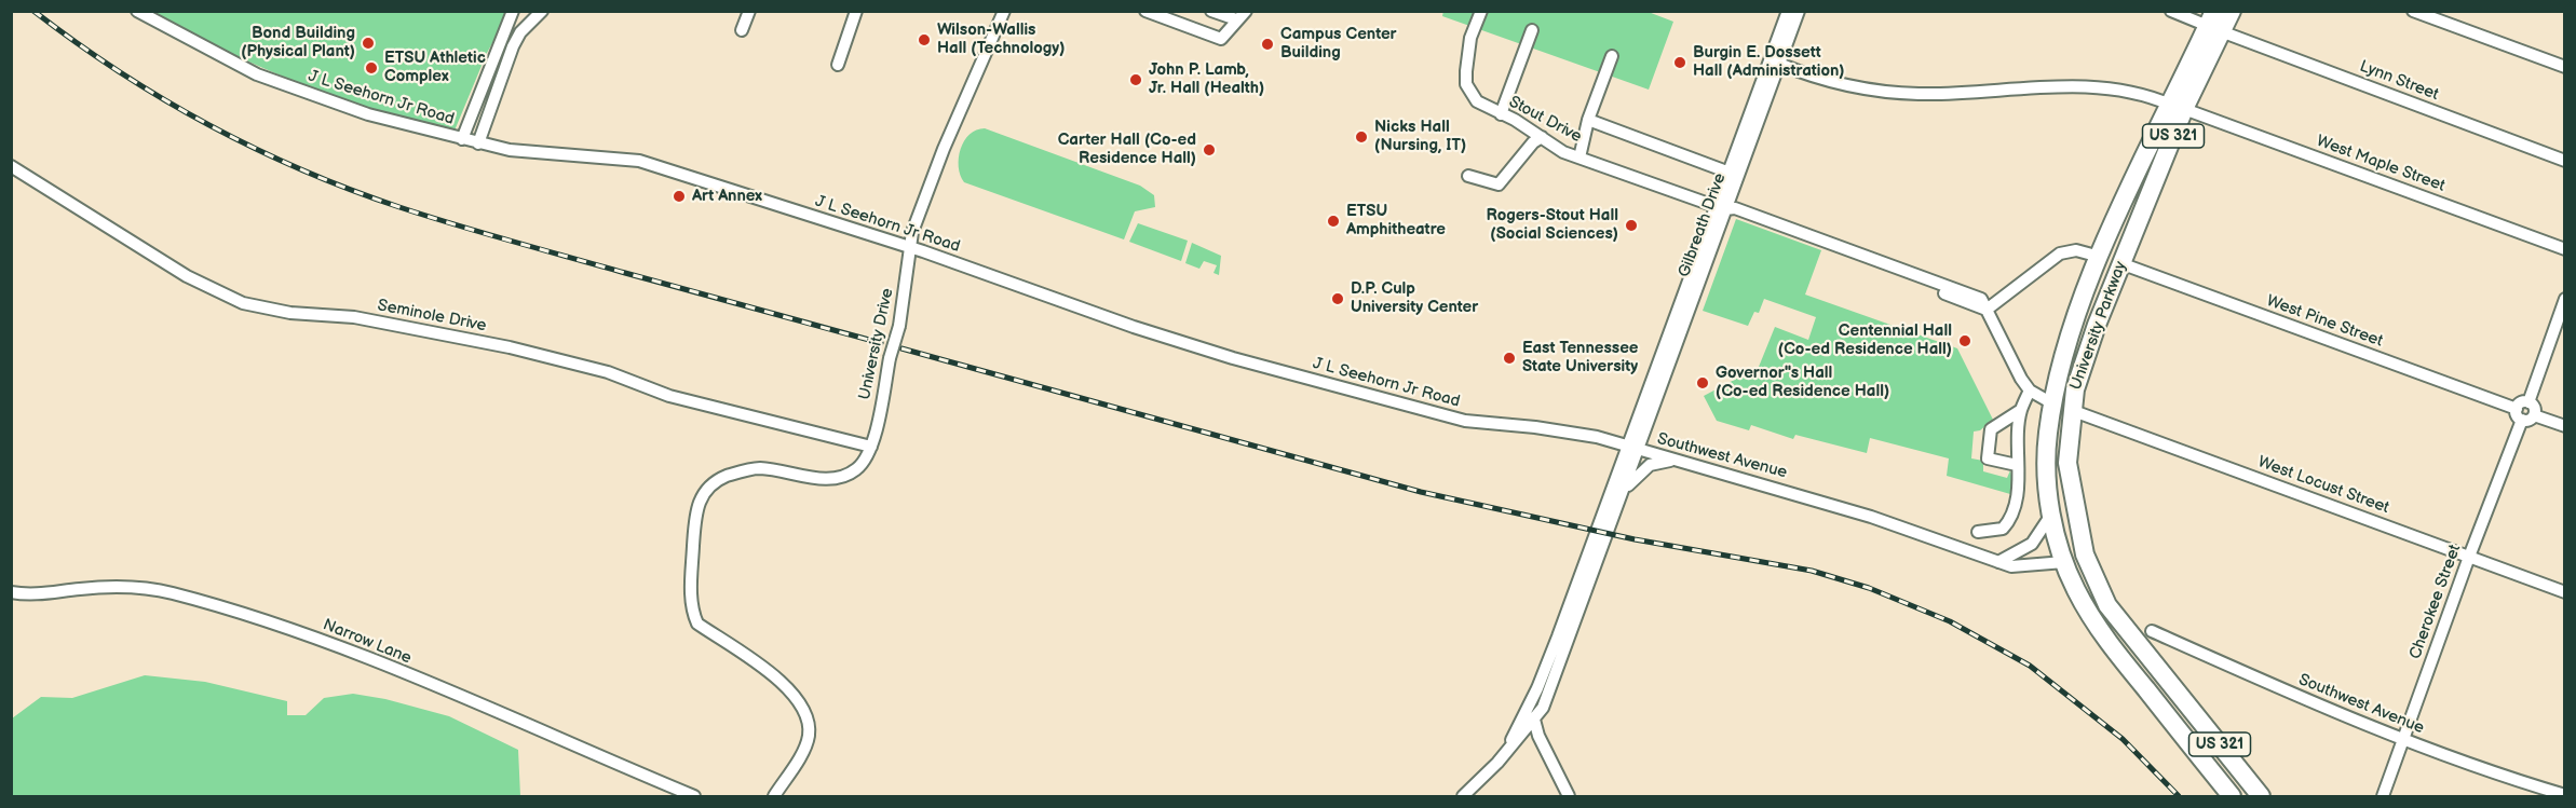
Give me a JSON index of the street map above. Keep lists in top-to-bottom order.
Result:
{
  "streets": {
    "highway": ["US 321", "University Parkway"],
    "street": [
      "Lynn Street",
      "J L Seehorn Jr Road",
      "Stout Drive",
      "West Maple Street",
      "Gilbreath Drive",
      "Seminole Drive",
      "West Pine Street",
      "University Drive",
      "Southwest Avenue",
      "West Locust Street",
      "Cherokee Street",
      "Narrow Lane"
    ]
  },
  "crossings": [
    ["Lynn Street", "University Parkway"],
    ["J L Seehorn Jr Road", "Gilbreath Drive"],
    ["J L Seehorn Jr Road", "University Drive"],
    ["J L Seehorn Jr Road", "Southwest Avenue"],
    ["Stout Drive", "Gilbreath Drive"],
    ["West Maple Street", "Gilbreath Drive"],
    ["West Maple Street", "University Parkway"],
    ["Gilbreath Drive", "Southwest Avenue"],
    ["Seminole Drive", "University Drive"],
    ["West Pine Street", "University Parkway"],
    ["West Pine Street", "Cherokee Street"],
    ["University Parkway", "Southwest Avenue"],
    ["University Parkway", "West Locust Street"],
    ["Southwest Avenue", "Cherokee Street"],
    ["West Locust Street", "Cherokee Street"]
  ],
  "places": [
    "Wilson-Wallis Hall (Technology)",
    "Bond Building (Physical Plant)",
    "Campus Center Building",
    "Burgin E. Dossett Hall (Administration)",
    "ETSU Athletic Complex",
    "John P. Lamb, Jr. Hall (Health)",
    "Nicks Hall (Nursing, IT)",
    "Carter Hall (Co-ed Residence Hall)",
    "Art Annex",
    "ETSU Amphitheatre",
    "Rogers-Stout Hall (Social Sciences)",
    "D.P. Culp University Center",
    "Centennial Hall (Co-ed Residence Hall)",
    "East Tennessee State University",
    "Governor\"s Hall (Co-ed Residence Hall)"
  ]
}
